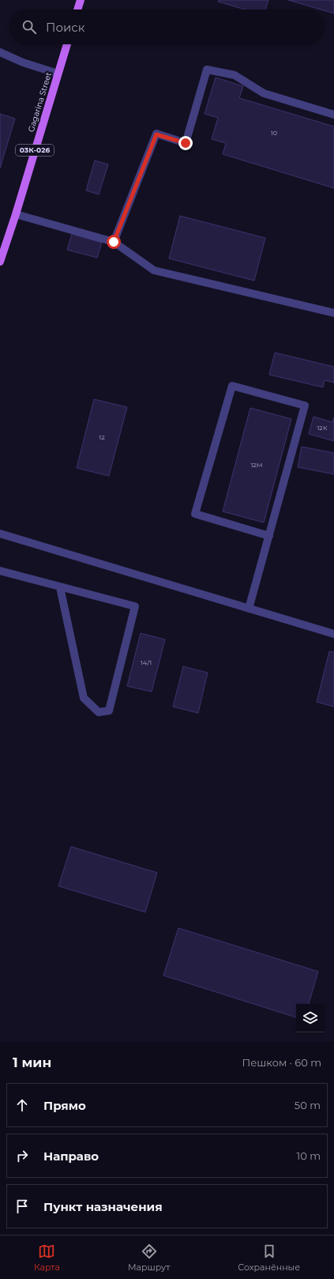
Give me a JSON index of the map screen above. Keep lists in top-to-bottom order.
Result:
{
  "streets": {
    "main road": ["Gagarina Street", "03К-026"]
  },
  "house_numbers": [
    "10",
    "12К",
    "12",
    "12М",
    "14/1"
  ],
  "page": {
    "search": "Поиск",
    "heading": ["1 мин", "Пешком · 60 m"],
    "list": [
      ["Прямо", "50 m"],
      ["Направо", "10 m"],
      "Пункт назначения"
    ],
    "nav": ["Карта", "Маршрут", "Сохранённые"]
  }
}
